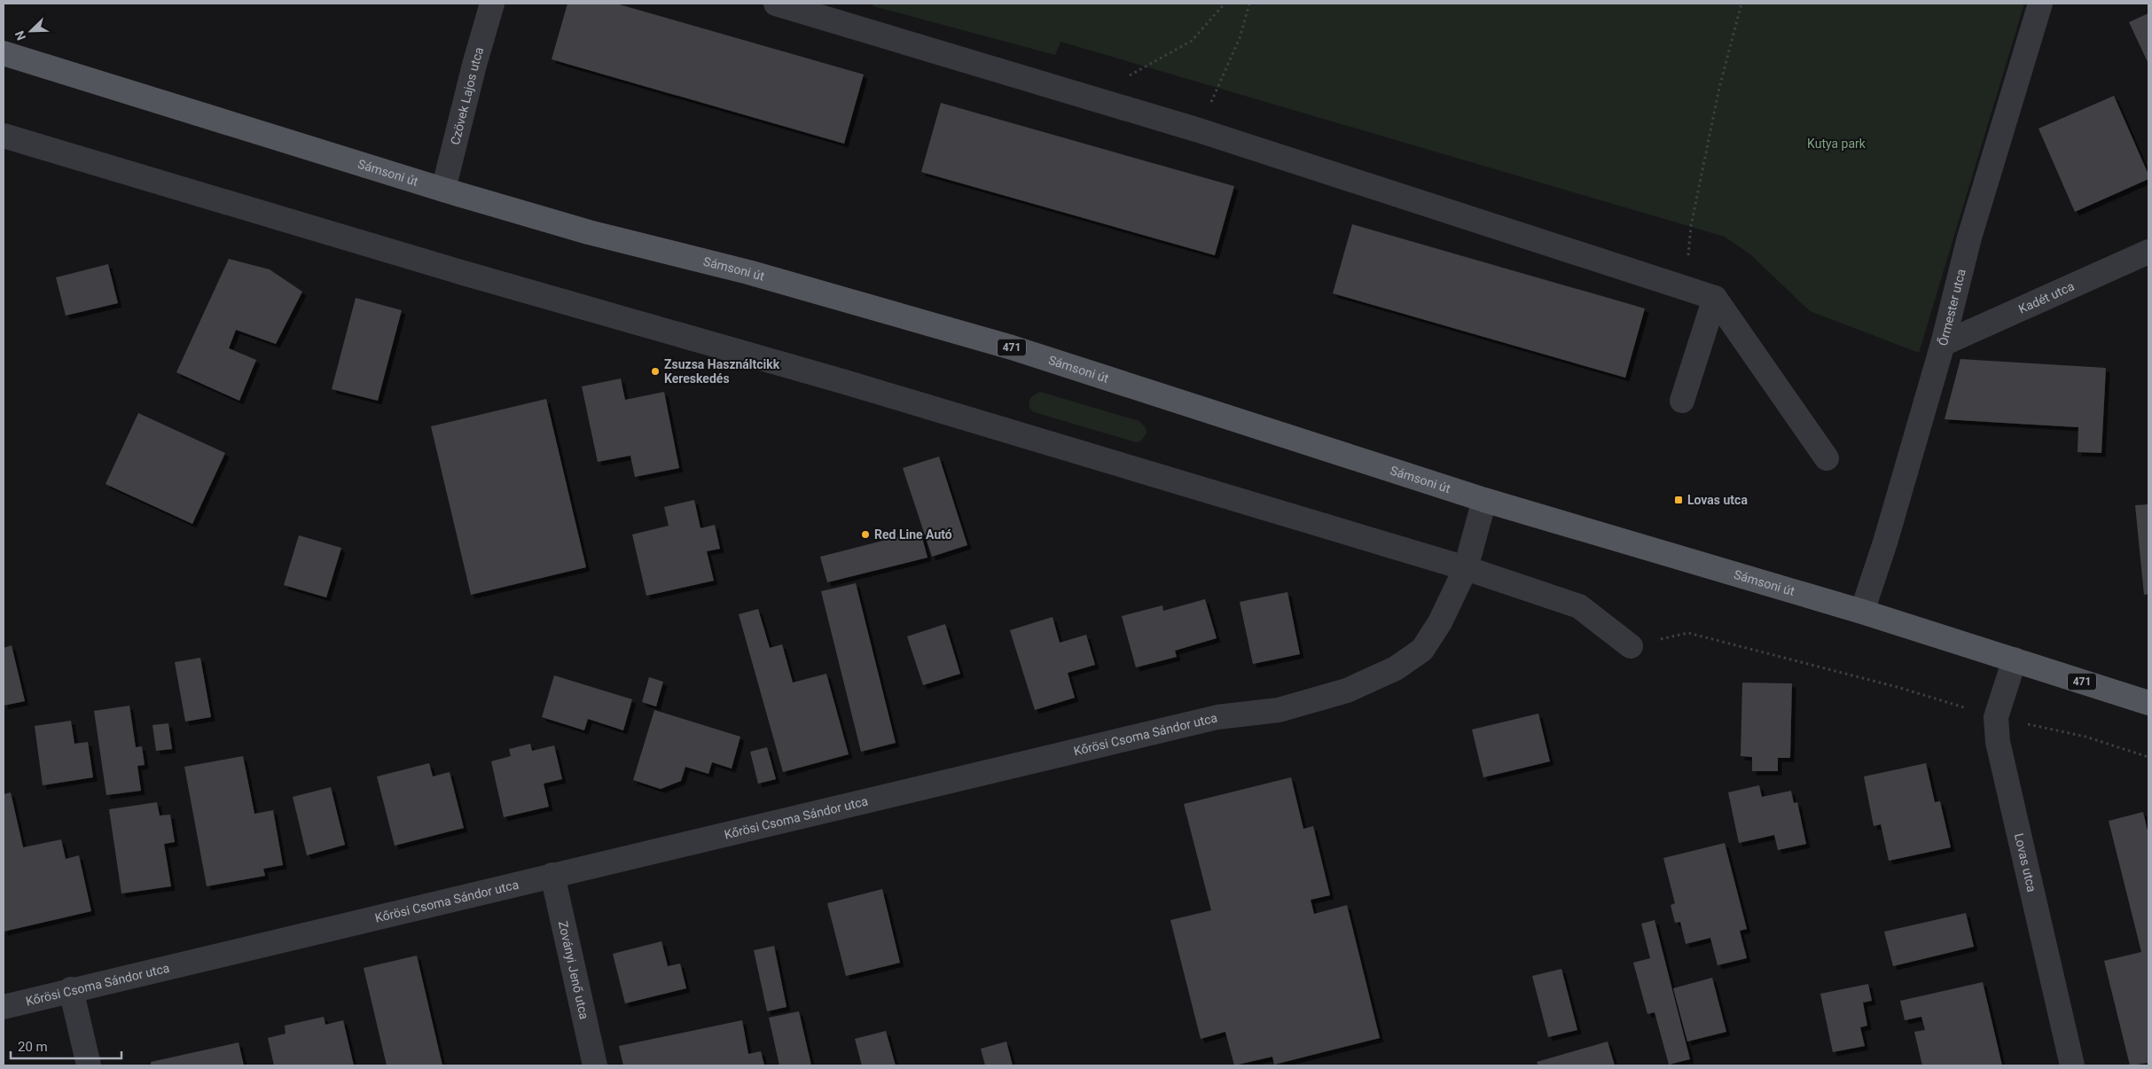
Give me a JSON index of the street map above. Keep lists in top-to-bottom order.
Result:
{
  "streets": {
    "main road": ["Sámsoni út", "471"],
    "street": [
      "Czövek Lajos utca",
      "Kadét utca",
      "Őrmester utca",
      "Kőrösi Csoma Sándor utca",
      "Lovas utca",
      "Zoványi Jenő utca"
    ]
  },
  "crossings": [
    ["Czövek Lajos utca", "Sámsoni út"],
    ["Sámsoni út", "Őrmester utca"],
    ["Sámsoni út", "Kőrösi Csoma Sándor utca"],
    ["Sámsoni út", "Lovas utca"],
    ["Kadét utca", "Őrmester utca"],
    ["Kőrösi Csoma Sándor utca", "Zoványi Jenő utca"]
  ],
  "parks": ["Kutya park"],
  "places": {
    "other": ["Zsuzsa Használtcikk Kereskedés", "Red Line Autó"],
    "transit": ["Lovas utca"]
  },
  "scale_bar": "20 m",
  "north": "bottom left"
}
